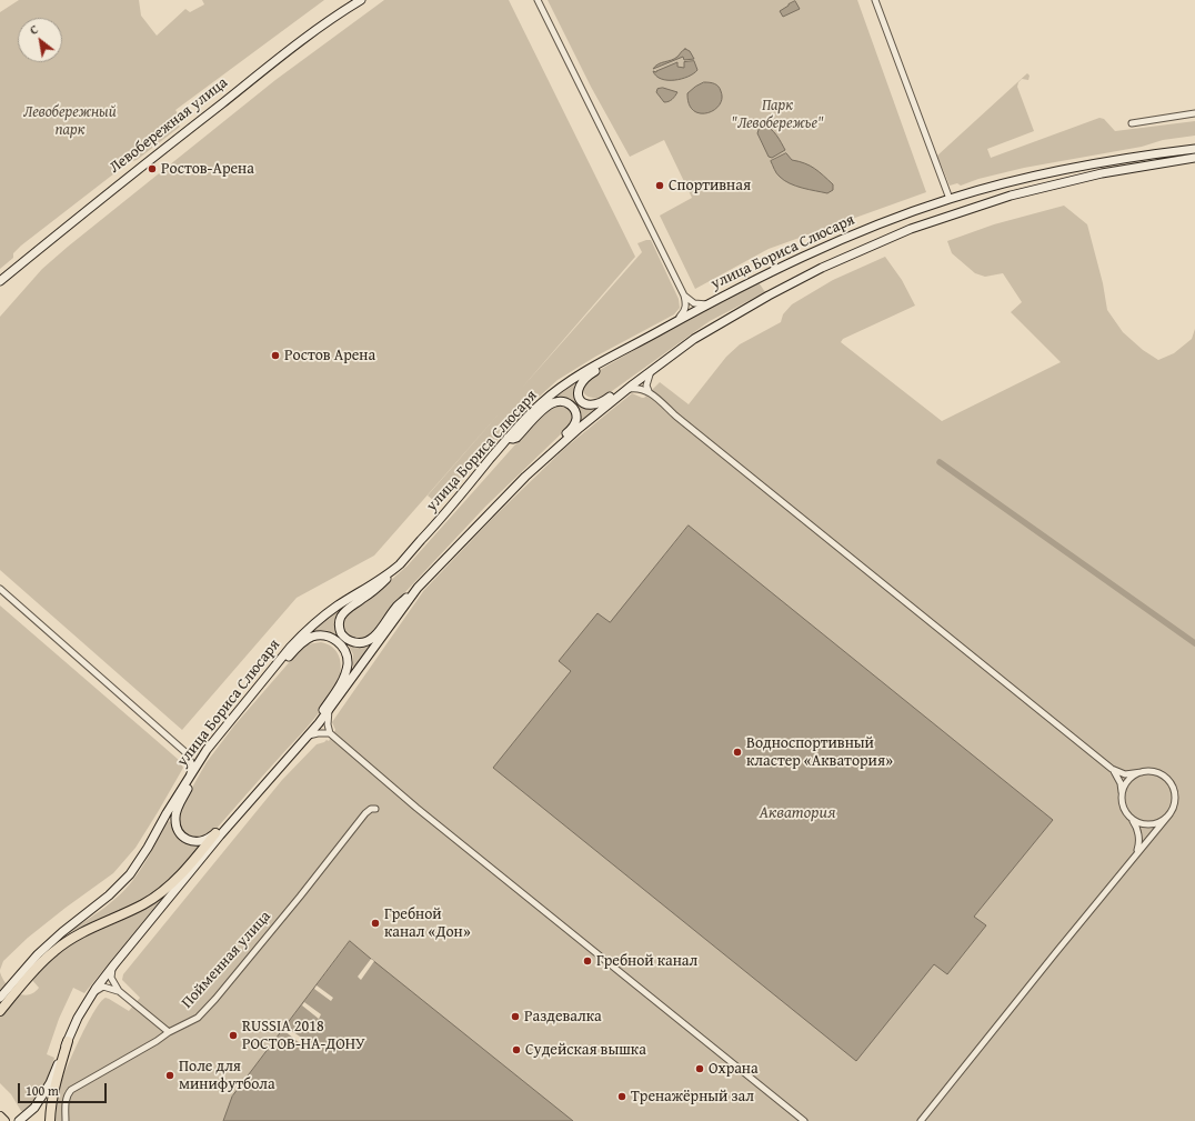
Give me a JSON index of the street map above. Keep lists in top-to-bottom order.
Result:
{
  "streets": {
    "main road": ["Левобережная улица", "улица Бориса Слюсаря"],
    "street": ["Пойменная улица"]
  },
  "water": ["Акватория"],
  "parks": ["Парк \"Левобережье\"", "Левобережный парк"],
  "places": [
    "Ростов-Арена",
    "Спортивная",
    "Ростов Арена",
    "Водноспортивный кластер «Акватория»",
    "Гребной канал «Дон»",
    "Гребной канал",
    "Раздевалка",
    "RUSSIA 2018 РОСТОВ-НА-ДОНУ",
    "Судейская вышка",
    "Охрана",
    "Поле для минифутбола",
    "Тренажёрный зал"
  ],
  "scale_bar": "100 m",
  "north": "top left"
}
